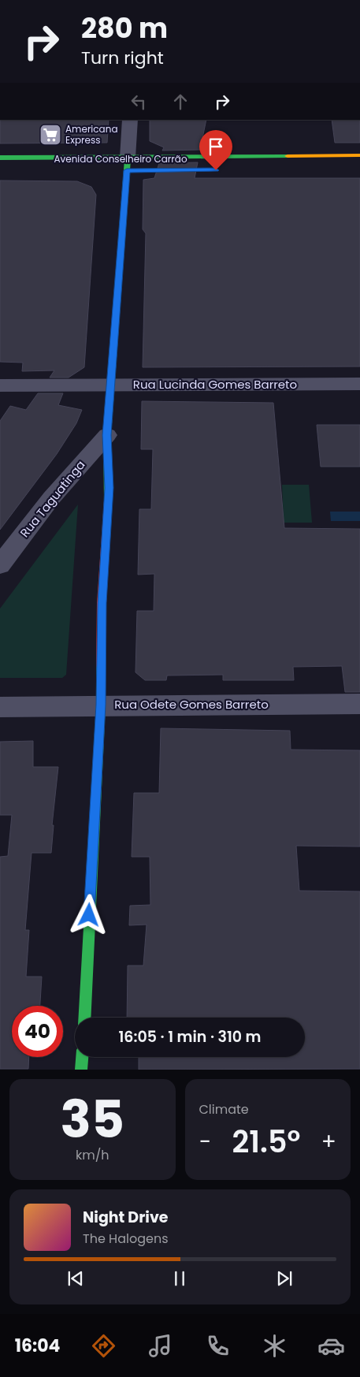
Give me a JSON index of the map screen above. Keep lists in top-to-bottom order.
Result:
{
  "streets": {
    "street": [
      "Avenida Conselheiro Carrão",
      "Rua Lucinda Gomes Barreto",
      "Rua Taguatinga",
      "Rua Odete Gomes Barreto"
    ]
  },
  "places": {
    "supermarket": ["Americana Express"]
  },
  "page": {
    "turn": ["280 m", "Turn right"],
    "limit": "40",
    "trip": "16:05 · 1 min · 310 m",
    "tile": [
      ["35", "km/h"],
      "Climate"
    ],
    "heat": ["−", "21.5°", "+"],
    "song": ["Night Drive", "The Halogens"],
    "tabs": "16:04"
  }
}
